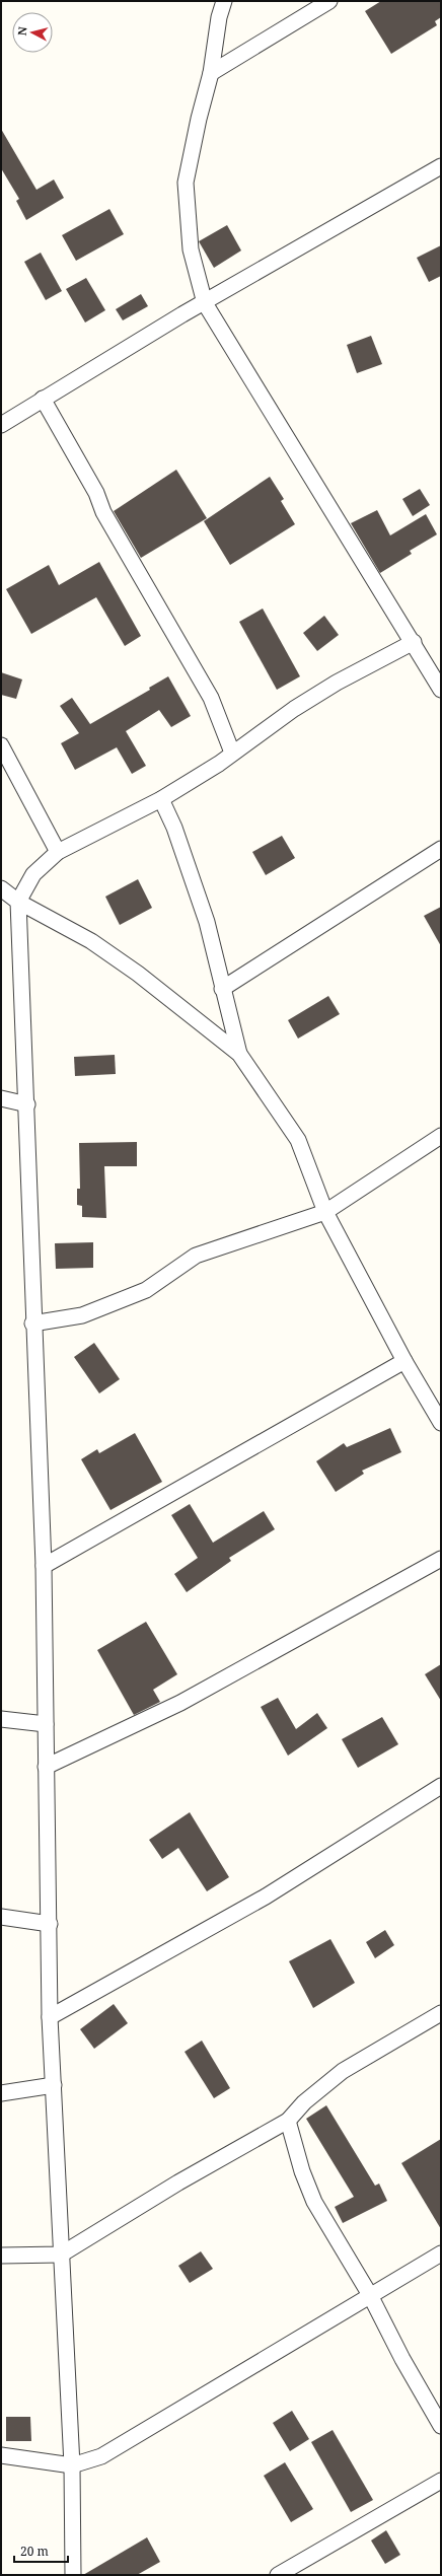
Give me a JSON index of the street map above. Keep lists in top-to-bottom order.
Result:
{
  "scale_bar": "20 m",
  "north": "left"
}
